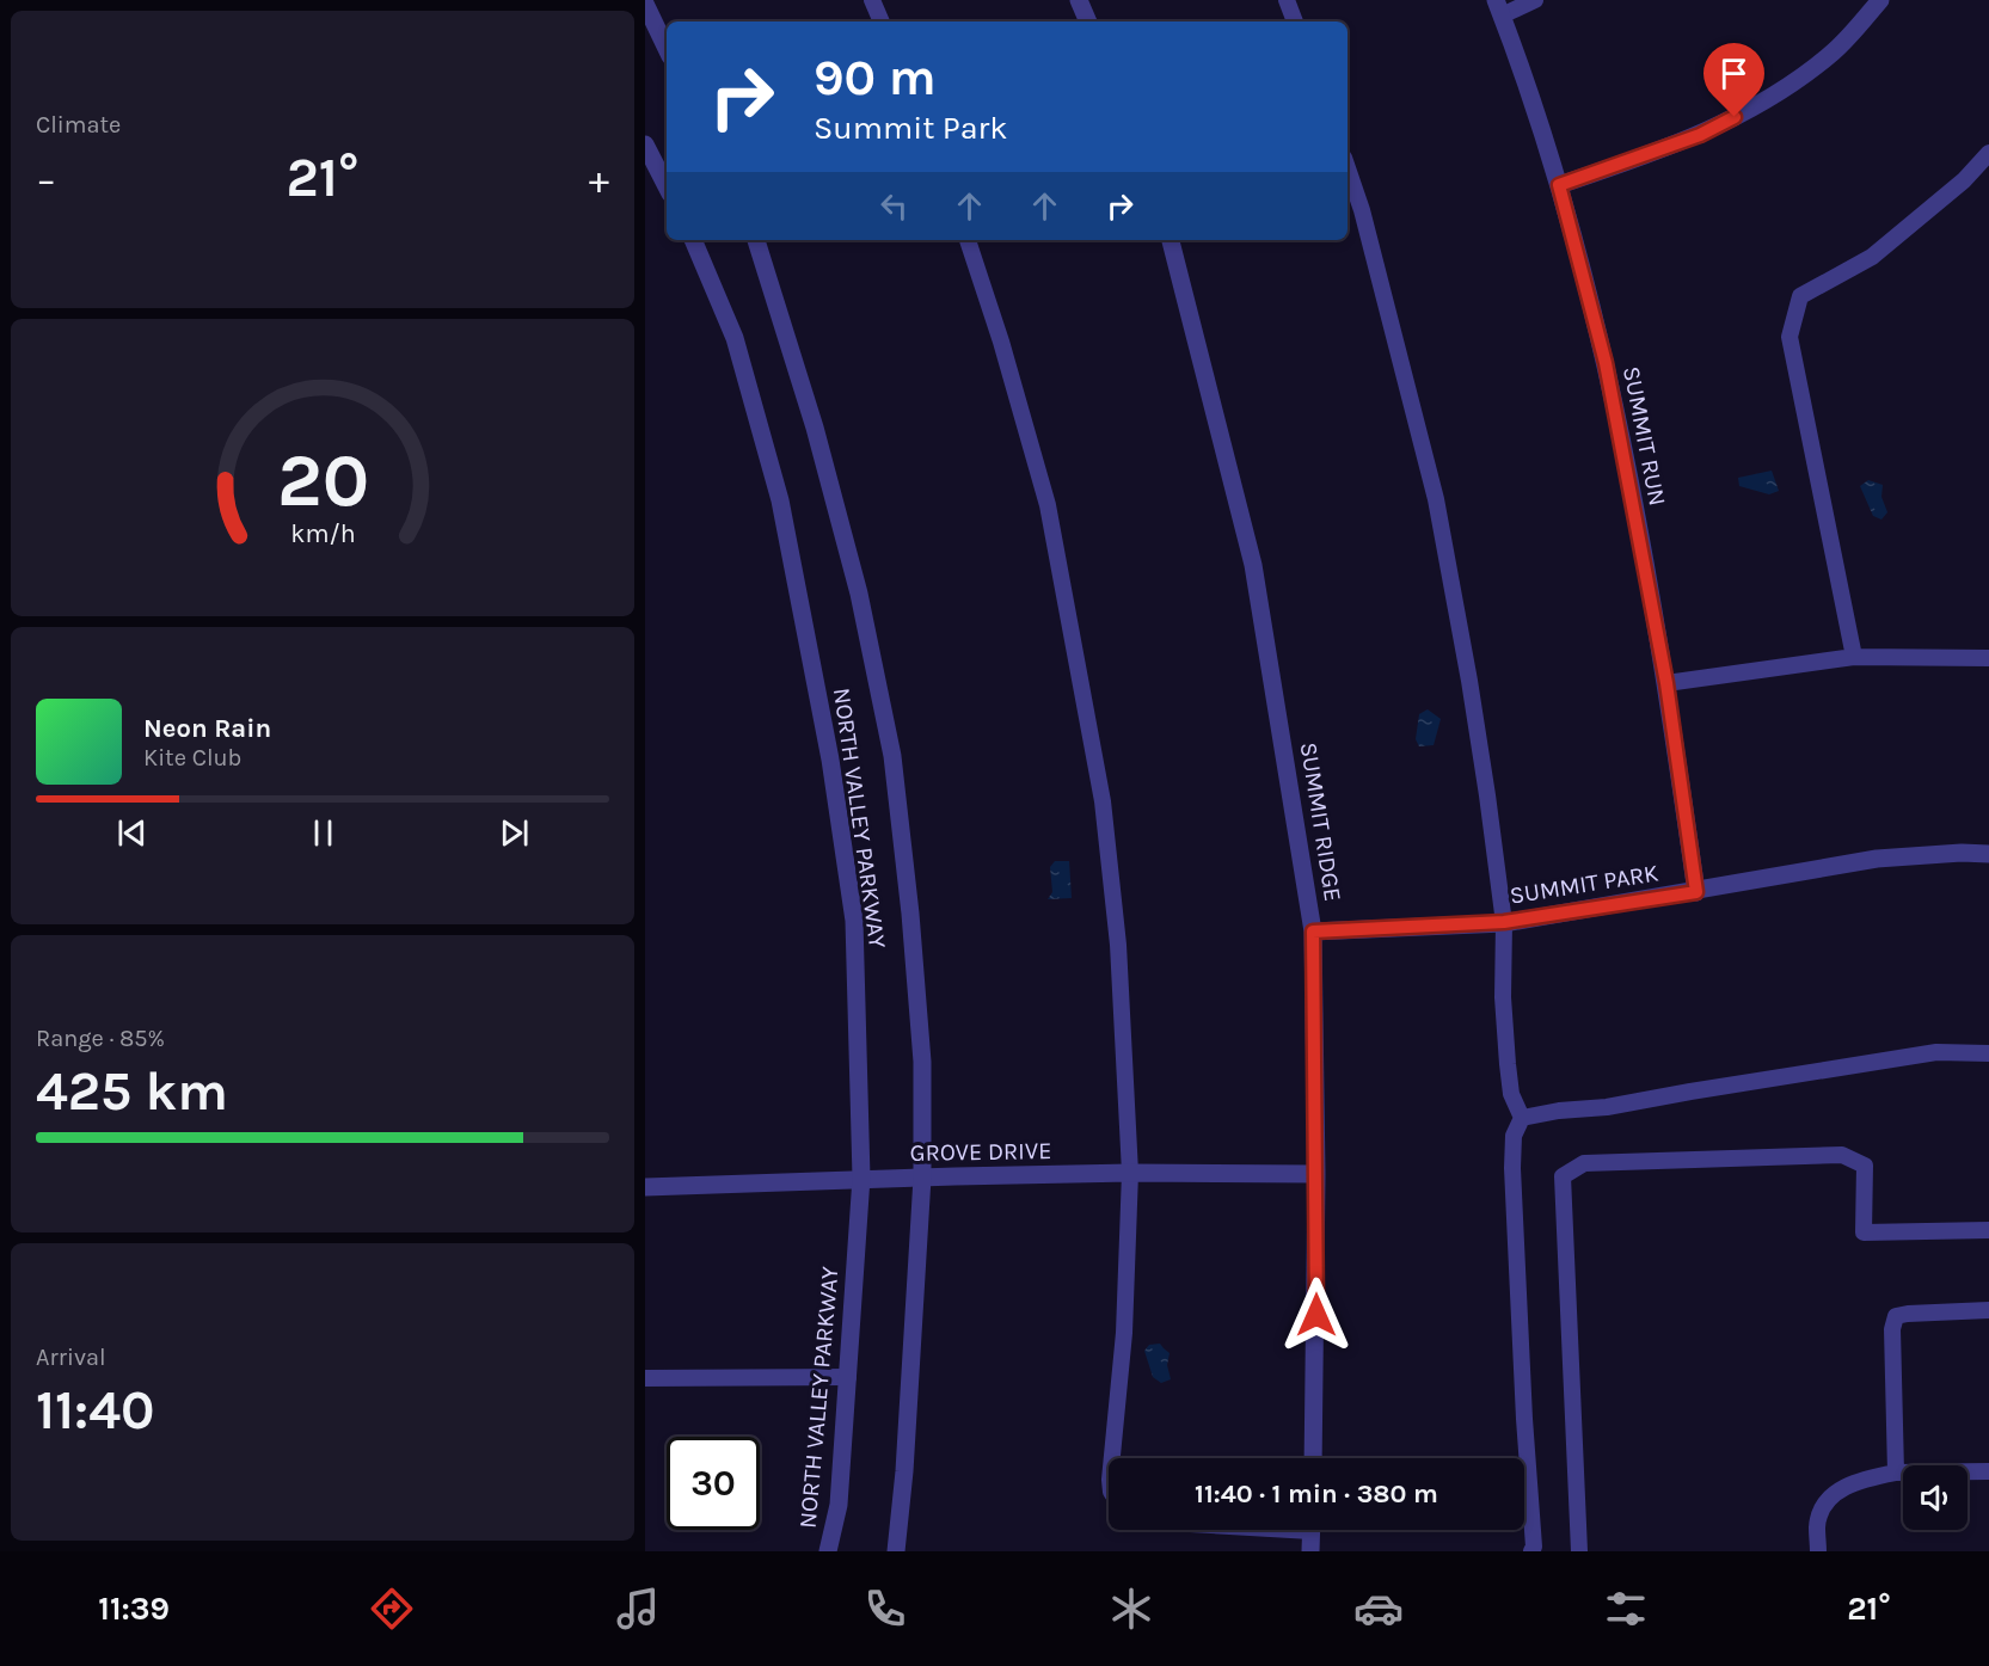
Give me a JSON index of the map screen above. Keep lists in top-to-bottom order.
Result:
{
  "streets": {
    "street": [
      "SUMMIT RUN",
      "NORTH VALLEY PARKWAY",
      "SUMMIT RIDGE",
      "SUMMIT PARK",
      "GROVE DRIVE"
    ]
  },
  "crossings": [
    ["SUMMIT RUN", "SUMMIT PARK"],
    ["NORTH VALLEY PARKWAY", "GROVE DRIVE"],
    ["SUMMIT RIDGE", "SUMMIT PARK"],
    ["SUMMIT RIDGE", "GROVE DRIVE"]
  ],
  "page": {
    "tile": [
      "Climate",
      ["Range · 85%", "425 km"],
      ["Arrival", "11:40"]
    ],
    "turn": ["90 m", "Summit Park"],
    "heat": ["−", "21°", "+"],
    "song": ["Neon Rain", "Kite Club"],
    "limit": "30",
    "trip": "11:40 · 1 min · 380 m",
    "tabs": ["11:39", "21°"],
    "gauge": ["20", "km/h"]
  }
}
